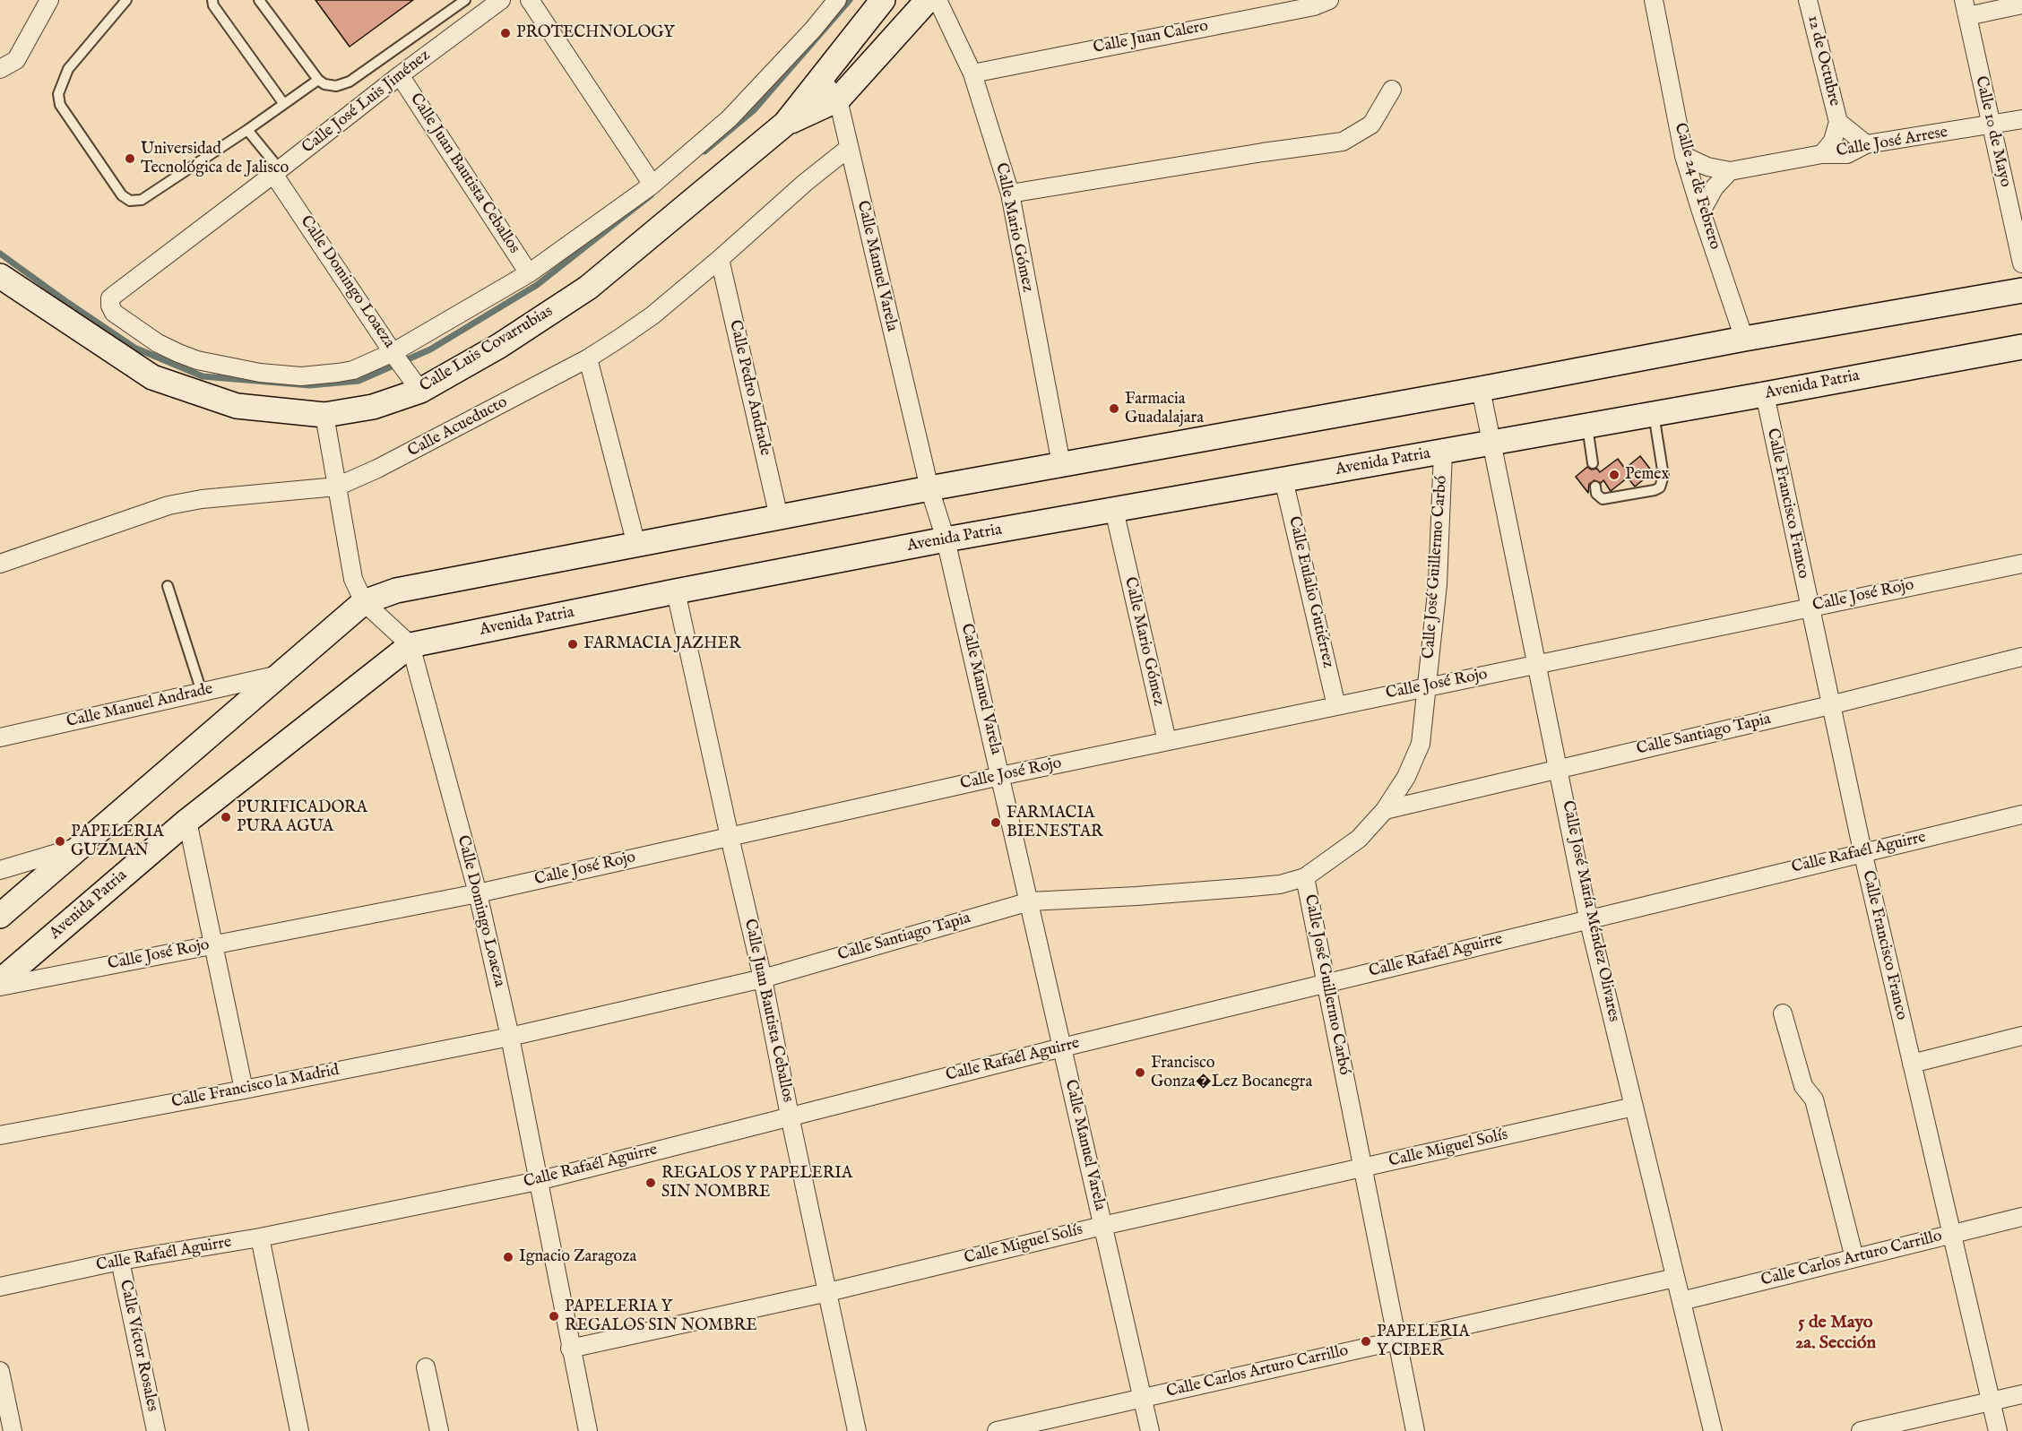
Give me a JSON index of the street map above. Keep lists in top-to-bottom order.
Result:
{
  "streets": {
    "street": [
      "Calle Juan Calero",
      "12 de Octubre",
      "Calle José Luis Jiménez",
      "Calle 10 de Mayo",
      "Calle José Arrese",
      "Calle Juan Bautista Ceballos",
      "Calle 24 de Febrero",
      "Calle Mario Gómez",
      "Calle Manuel Varela",
      "Calle Domingo Loaeza",
      "Calle Luis Covarrubias",
      "Avenida Patria",
      "Calle Pedro Andrade",
      "Calle Acueducto",
      "Calle Francisco Franco",
      "Calle José Guillermo Carbó",
      "Calle Eulalio Gutiérrez",
      "Calle José Rojo",
      "Calle Manuel Andrade",
      "Calle Santiago Tapia",
      "Calle Rafaél Aguirre",
      "Calle José María Méndez Olivares",
      "Calle Francisco la Madrid",
      "Calle Miguel Solís",
      "Calle Carlos Arturo Carrillo",
      "Calle Víctor Rosales"
    ]
  },
  "crossings": [
    ["Calle Juan Calero", "Calle Mario Gómez"],
    ["12 de Octubre", "Calle José Arrese"],
    ["Calle José Luis Jiménez", "Calle Juan Bautista Ceballos"],
    ["Calle José Luis Jiménez", "Calle Domingo Loaeza"],
    ["Calle 10 de Mayo", "Calle José Arrese"],
    ["Calle José Arrese", "Calle 24 de Febrero"],
    ["Calle Juan Bautista Ceballos", "Avenida Patria"],
    ["Calle Juan Bautista Ceballos", "Calle José Rojo"],
    ["Calle Juan Bautista Ceballos", "Calle Santiago Tapia"],
    ["Calle Juan Bautista Ceballos", "Calle Rafaél Aguirre"],
    ["Calle Juan Bautista Ceballos", "Calle Miguel Solís"],
    ["Calle Mario Gómez", "Avenida Patria"],
    ["Calle Mario Gómez", "Calle José Rojo"],
    ["Calle Manuel Varela", "Calle Luis Covarrubias"],
    ["Calle Manuel Varela", "Avenida Patria"],
    ["Calle Manuel Varela", "Calle Acueducto"],
    ["Calle Manuel Varela", "Calle José Rojo"],
    ["Calle Manuel Varela", "Calle Santiago Tapia"],
    ["Calle Manuel Varela", "Calle Rafaél Aguirre"],
    ["Calle Manuel Varela", "Calle Miguel Solís"],
    ["Calle Manuel Varela", "Calle Carlos Arturo Carrillo"],
    ["Calle Domingo Loaeza", "Calle Luis Covarrubias"],
    ["Calle Domingo Loaeza", "Avenida Patria"],
    ["Calle Domingo Loaeza", "Calle José Rojo"],
    ["Calle Domingo Loaeza", "Calle Santiago Tapia"],
    ["Calle Domingo Loaeza", "Calle Rafaél Aguirre"],
    ["Calle Domingo Loaeza", "Calle Francisco la Madrid"],
    ["Calle Domingo Loaeza", "Calle Miguel Solís"],
    ["Avenida Patria", "Calle Francisco Franco"],
    ["Avenida Patria", "Calle José Guillermo Carbó"],
    ["Avenida Patria", "Calle Eulalio Gutiérrez"],
    ["Avenida Patria", "Calle José María Méndez Olivares"],
    ["Calle Pedro Andrade", "Calle Acueducto"],
    ["Calle Francisco Franco", "Calle José Rojo"],
    ["Calle Francisco Franco", "Calle Santiago Tapia"],
    ["Calle Francisco Franco", "Calle Rafaél Aguirre"],
    ["Calle Francisco Franco", "Calle Carlos Arturo Carrillo"],
    ["Calle José Guillermo Carbó", "Calle José Rojo"],
    ["Calle José Guillermo Carbó", "Calle Santiago Tapia"],
    ["Calle José Guillermo Carbó", "Calle Rafaél Aguirre"],
    ["Calle José Guillermo Carbó", "Calle Miguel Solís"],
    ["Calle José Guillermo Carbó", "Calle Carlos Arturo Carrillo"],
    ["Calle Eulalio Gutiérrez", "Calle José Rojo"],
    ["Calle José Rojo", "Calle José María Méndez Olivares"],
    ["Calle Santiago Tapia", "Calle José María Méndez Olivares"],
    ["Calle Santiago Tapia", "Calle Francisco la Madrid"],
    ["Calle Rafaél Aguirre", "Calle José María Méndez Olivares"],
    ["Calle Rafaél Aguirre", "Calle Víctor Rosales"],
    ["Calle José María Méndez Olivares", "Calle Miguel Solís"],
    ["Calle José María Méndez Olivares", "Calle Carlos Arturo Carrillo"]
  ],
  "districts": ["5 de Mayo 2a. Sección"],
  "places": [
    "PROTECHNOLOGY",
    "Universidad Tecnológica de Jalisco",
    "Farmacia Guadalajara",
    "Pemex",
    "FARMACIA JAZHER",
    "PURIFICADORA PURA AGUA",
    "FARMACIA BIENESTAR",
    "PAPELERIA GUZMAN",
    "Francisco Gonza�Lez Bocanegra",
    "REGALOS Y PAPELERIA SIN NOMBRE",
    "Ignacio Zaragoza",
    "PAPELERIA Y REGALOS SIN NOMBRE",
    "PAPELERIA Y CIBER"
  ]
}
